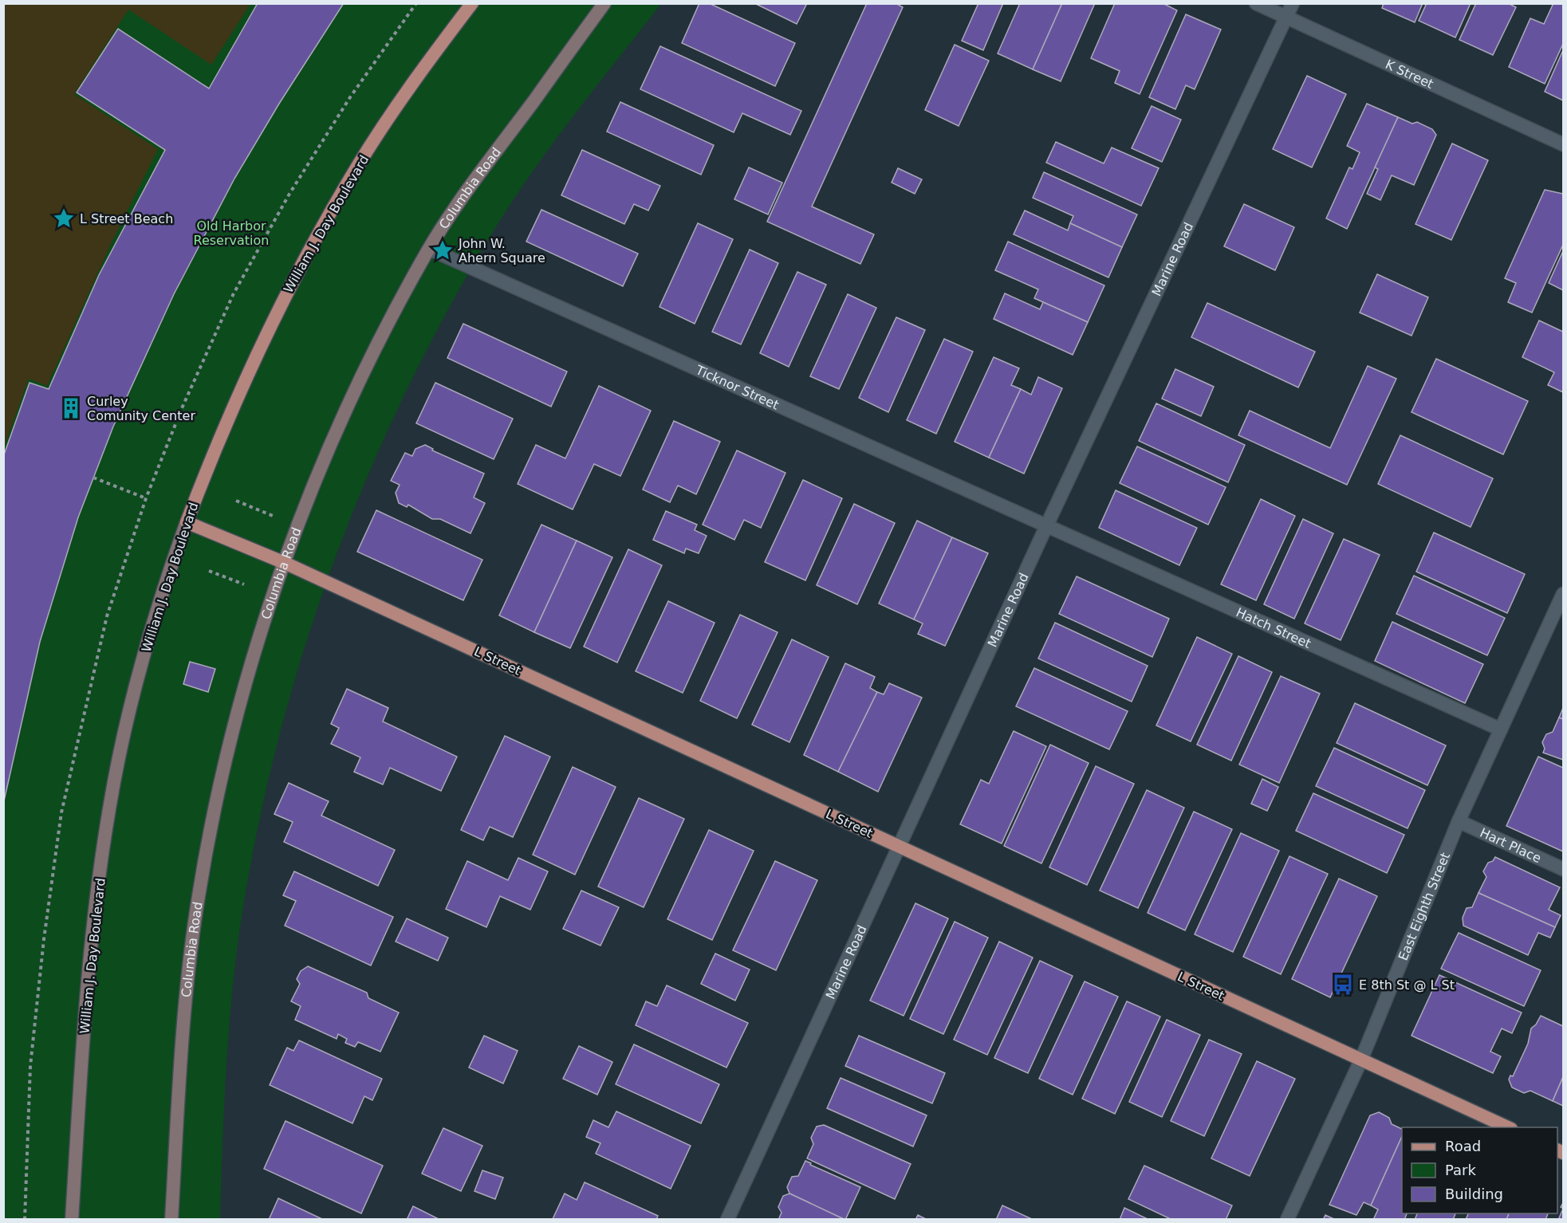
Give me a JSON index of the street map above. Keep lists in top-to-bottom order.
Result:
{
  "streets": {
    "main road": ["Columbia Road", "William J. Day Boulevard", "L Street"],
    "street": [
      "K Street",
      "Marine Road",
      "Ticknor Street",
      "Hatch Street",
      "Hart Place",
      "East Eighth Street"
    ]
  },
  "crossings": [
    ["K Street", "Marine Road"],
    ["Columbia Road", "Ticknor Street"],
    ["Columbia Road", "L Street"],
    ["William J. Day Boulevard", "L Street"],
    ["Marine Road", "Ticknor Street"],
    ["Marine Road", "Hatch Street"],
    ["Marine Road", "L Street"],
    ["Ticknor Street", "Hatch Street"],
    ["Hatch Street", "East Eighth Street"],
    ["L Street", "East Eighth Street"],
    ["Hart Place", "East Eighth Street"]
  ],
  "parks": ["Old Harbor Reservation"],
  "places": {
    "place": ["L Street Beach", "John W. Ahern Square"],
    "building": ["Curley Comunity Center"],
    "bus stop": ["E 8th St @ L St"]
  },
  "legend": ["Road", "Park", "Building"]
}
